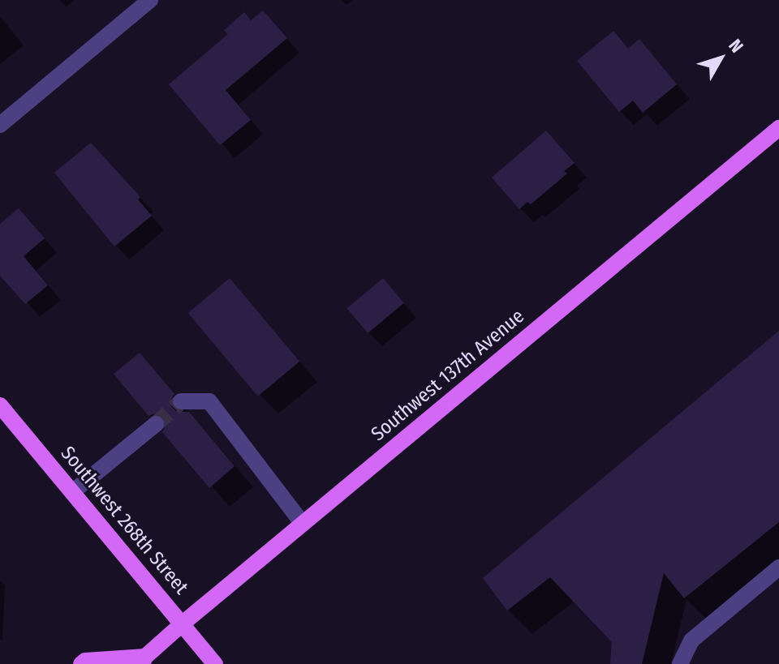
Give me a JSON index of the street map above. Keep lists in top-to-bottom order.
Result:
{
  "streets": {
    "main road": ["Southwest 137th Avenue", "Southwest 268th Street"]
  },
  "crossings": [
    ["Southwest 137th Avenue", "Southwest 268th Street"]
  ],
  "north": "top right"
}
